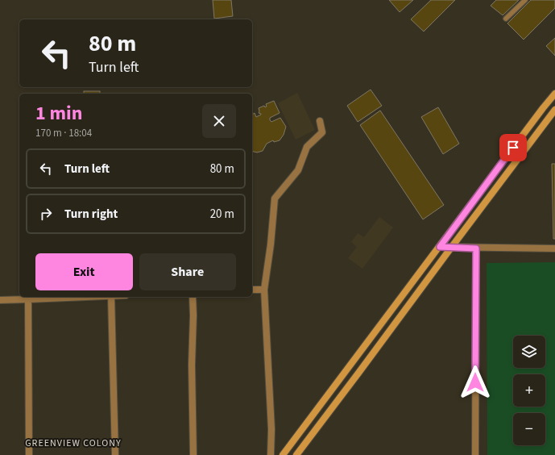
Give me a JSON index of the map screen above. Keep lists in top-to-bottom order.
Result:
{
  "districts": ["GREENVIEW COLONY"],
  "page": {
    "turn": ["80 m", "Turn left"],
    "heading": ["1 min", "170 m · 18:04"],
    "list": [
      {
        "name": "Turn left",
        "value": "80 m"
      },
      {
        "name": "Turn right",
        "value": "20 m"
      }
    ],
    "buttons": ["Exit", "Share"],
    "map_buttons": ["+", "−"]
  }
}
